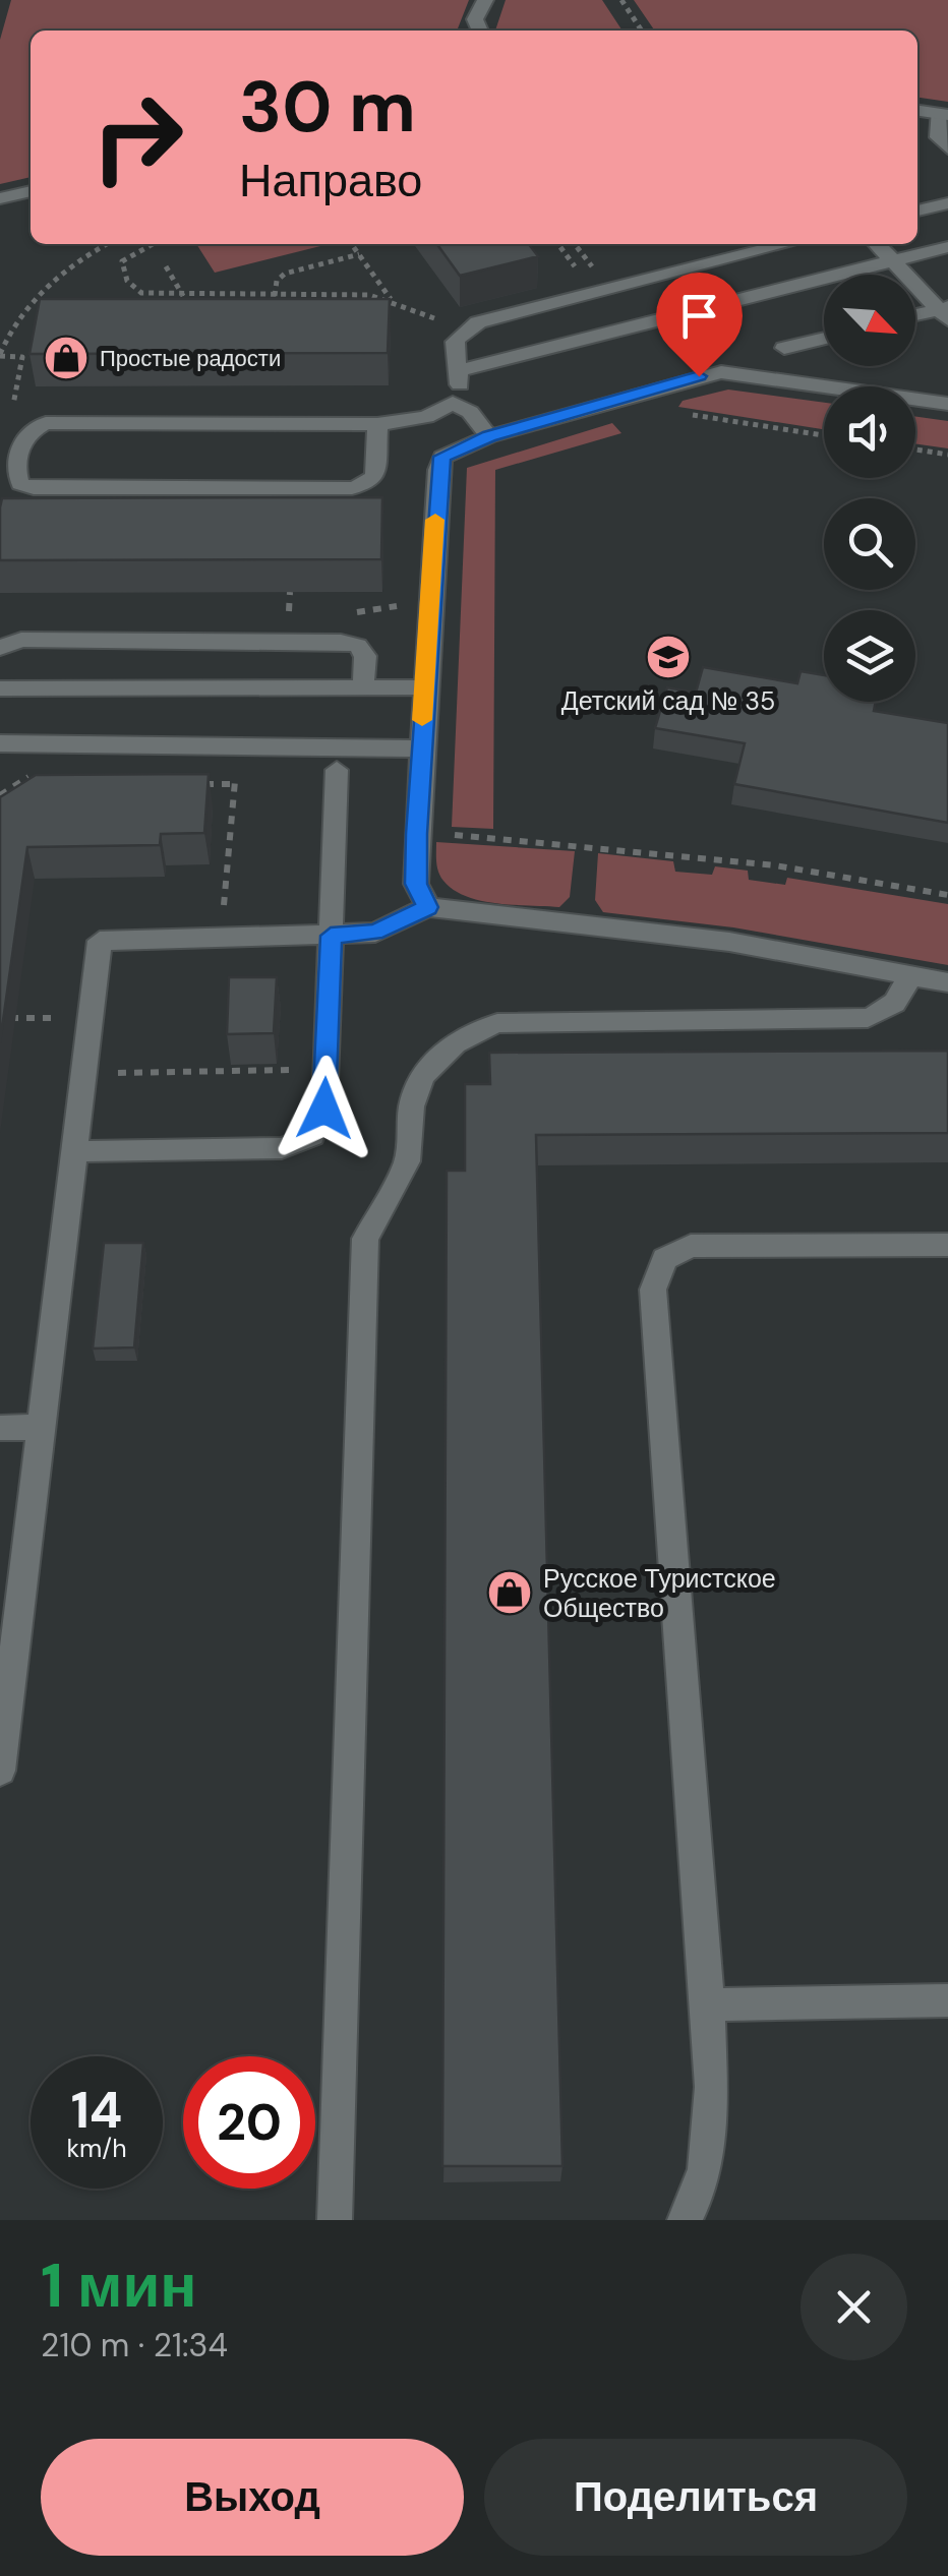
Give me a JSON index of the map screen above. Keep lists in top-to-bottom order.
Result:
{
  "places": {
    "shop": ["Простые радости", "Русское Туристское Общество"],
    "school or university": ["Детский сад № 35"]
  },
  "north": "bottom right",
  "page": {
    "turn": ["30 m", "Направо"],
    "speed": "14 km/h",
    "limit": "20",
    "heading": ["1 мин", "210 m · 21:34"],
    "buttons": ["Выход", "Поделиться"]
  }
}
